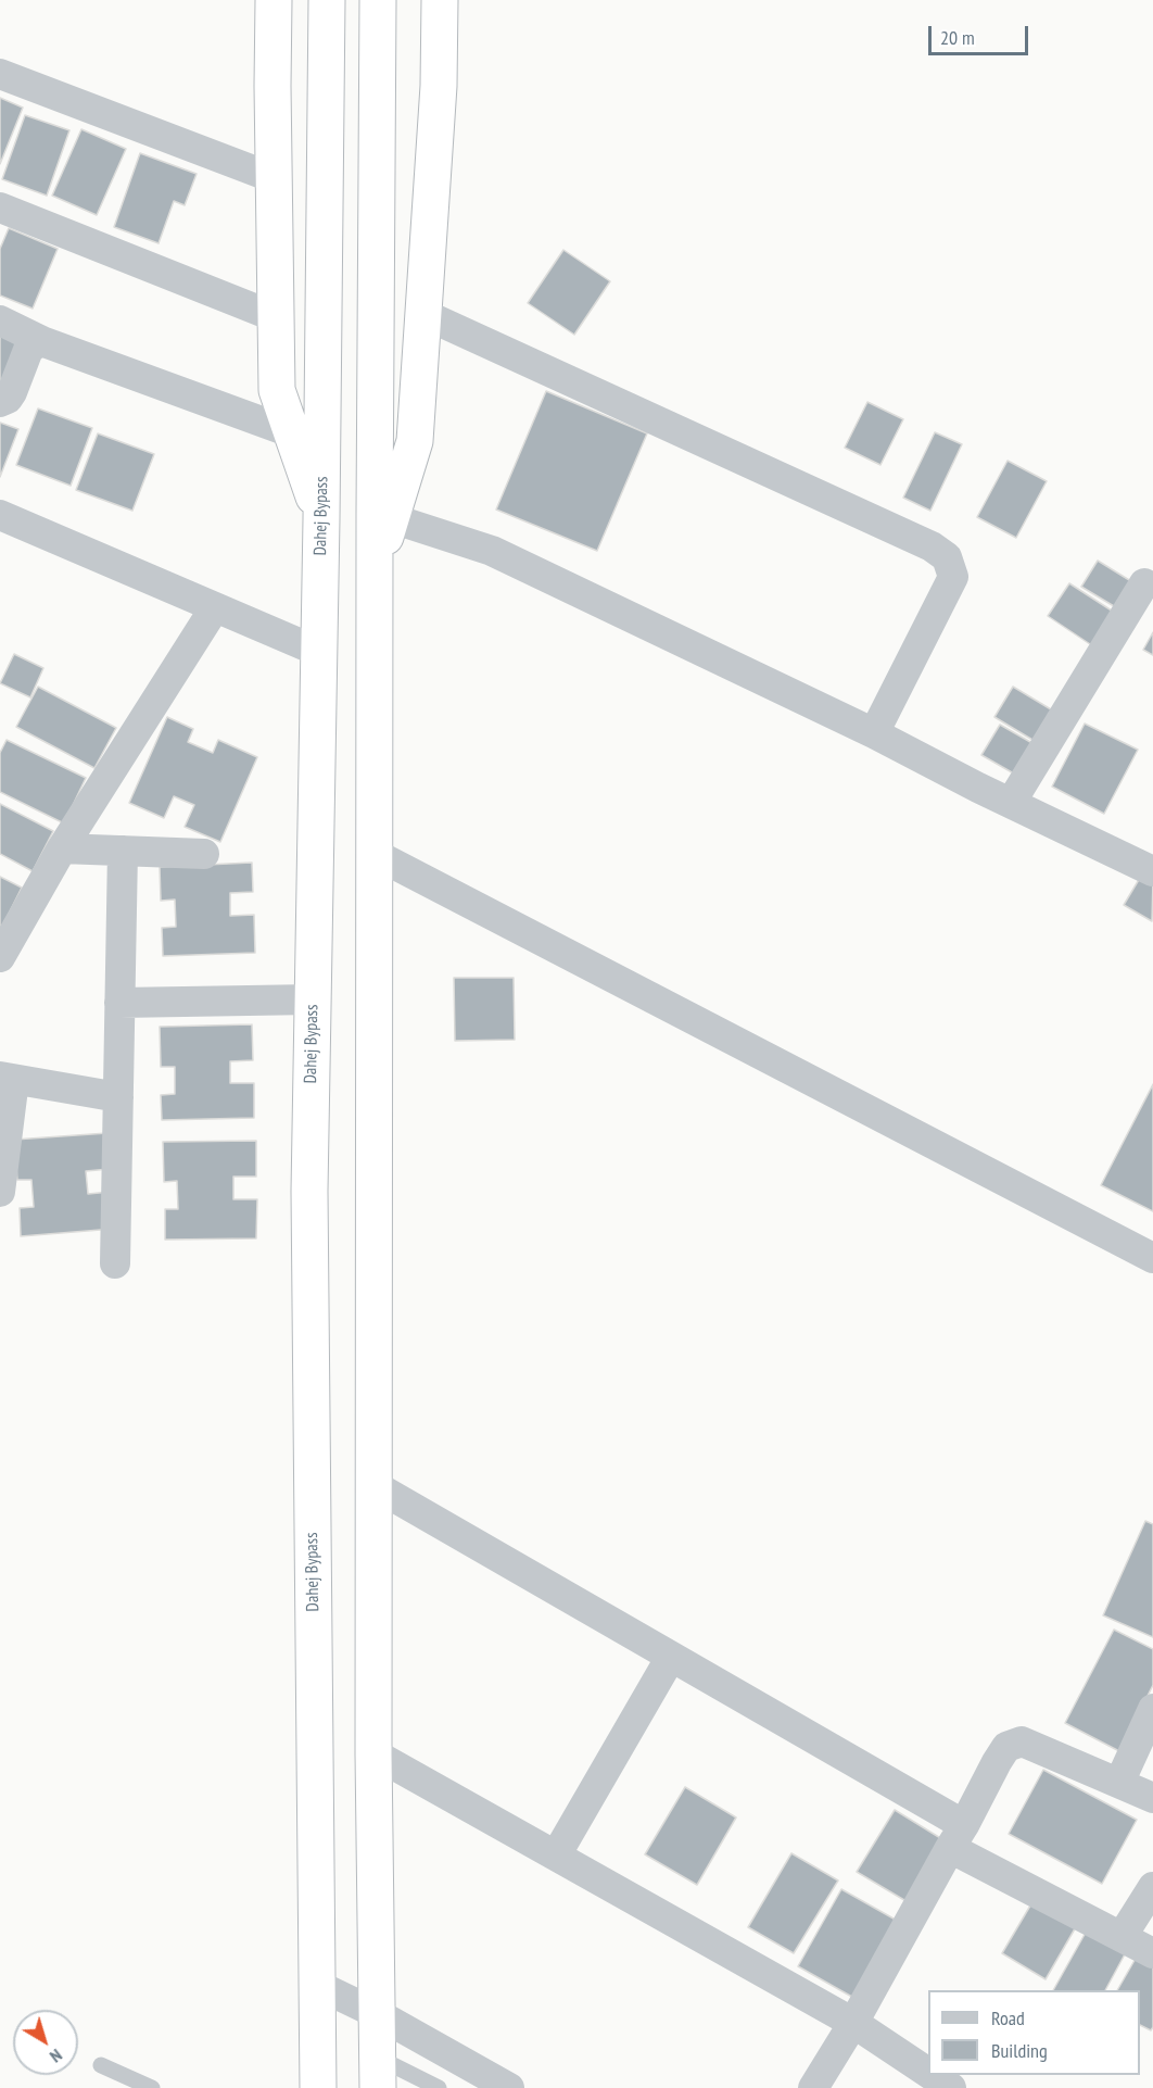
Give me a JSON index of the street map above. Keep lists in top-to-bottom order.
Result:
{
  "streets": {
    "highway": ["Dahej Bypass"]
  },
  "legend": ["Road", "Building"],
  "scale_bar": "20 m",
  "north": "bottom right"
}
